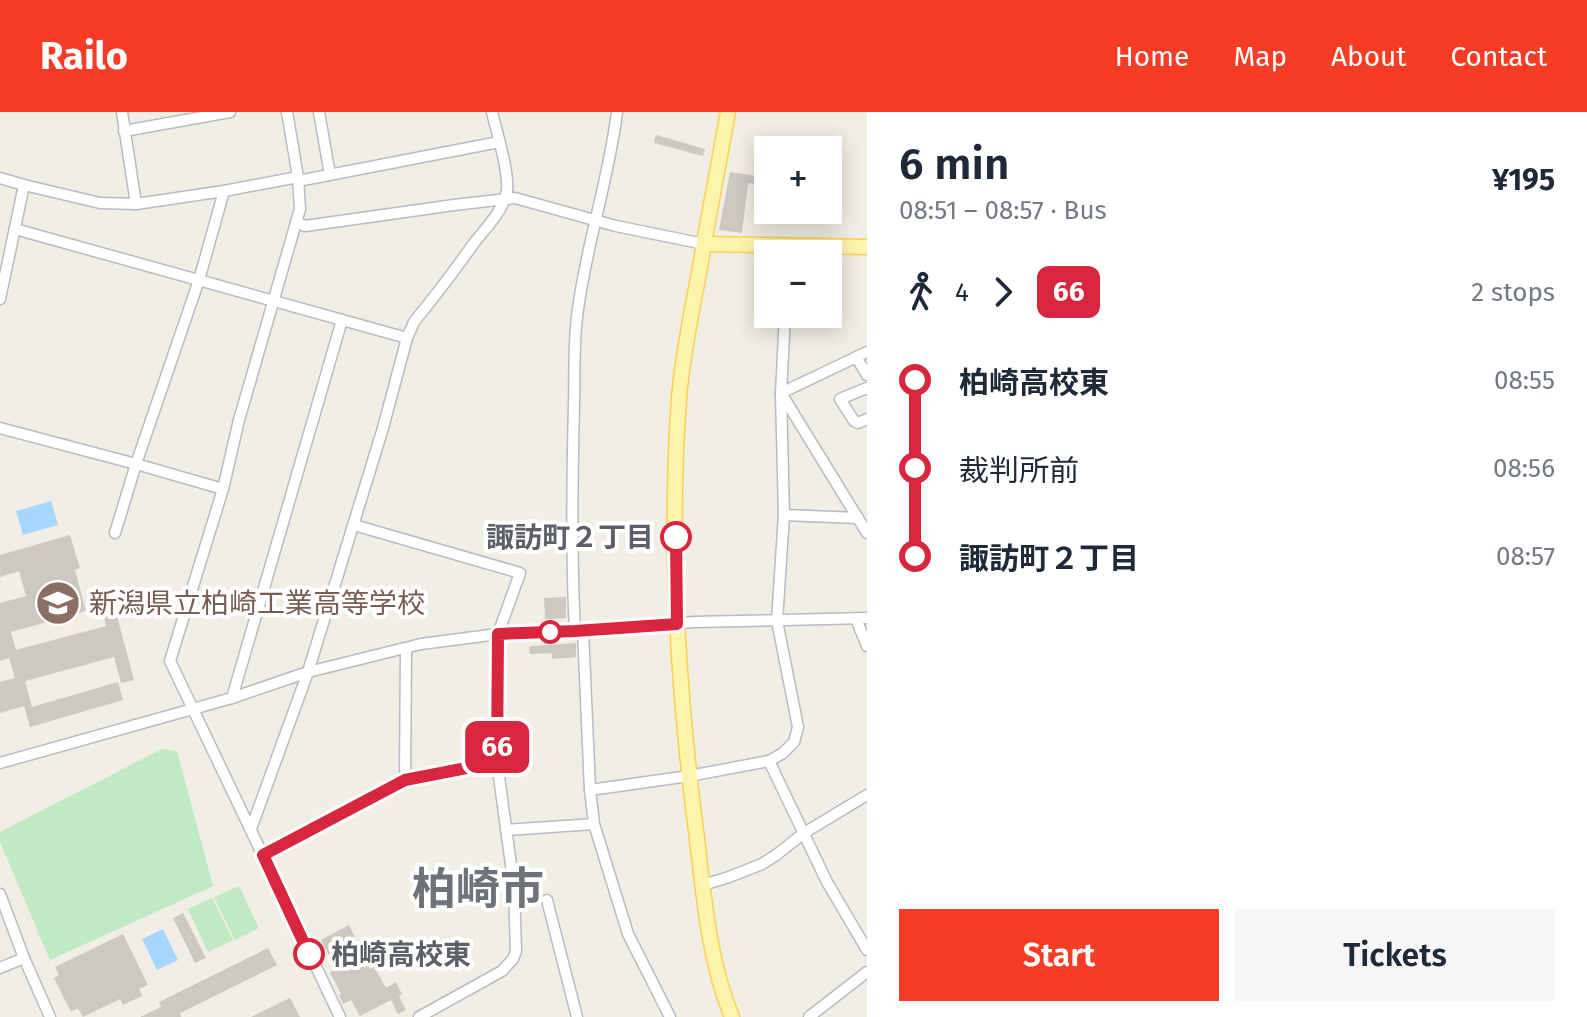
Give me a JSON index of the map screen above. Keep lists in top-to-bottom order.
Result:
{
  "districts": ["柏崎市"],
  "places": {
    "other": ["諏訪町２丁目", "柏崎高校東"],
    "school or university": ["新潟県立柏崎工業高等学校"]
  },
  "lines": ["bus line 66"],
  "page": {
    "header": "Railo",
    "nav": [
      "Home",
      "Map",
      "About",
      "Contact"
    ],
    "on_map": "66",
    "heading": ["6 min", "08:51 – 08:57 · Bus", "¥195"],
    "map_buttons": ["+", "−"],
    "legs": ["4", "66", "2 stops"],
    "list": [
      {
        "name": "柏崎高校東",
        "value": "08:55"
      },
      {
        "name": "裁判所前",
        "value": "08:56"
      },
      {
        "name": "諏訪町２丁目",
        "value": "08:57"
      }
    ],
    "buttons": ["Start", "Tickets"]
  }
}
